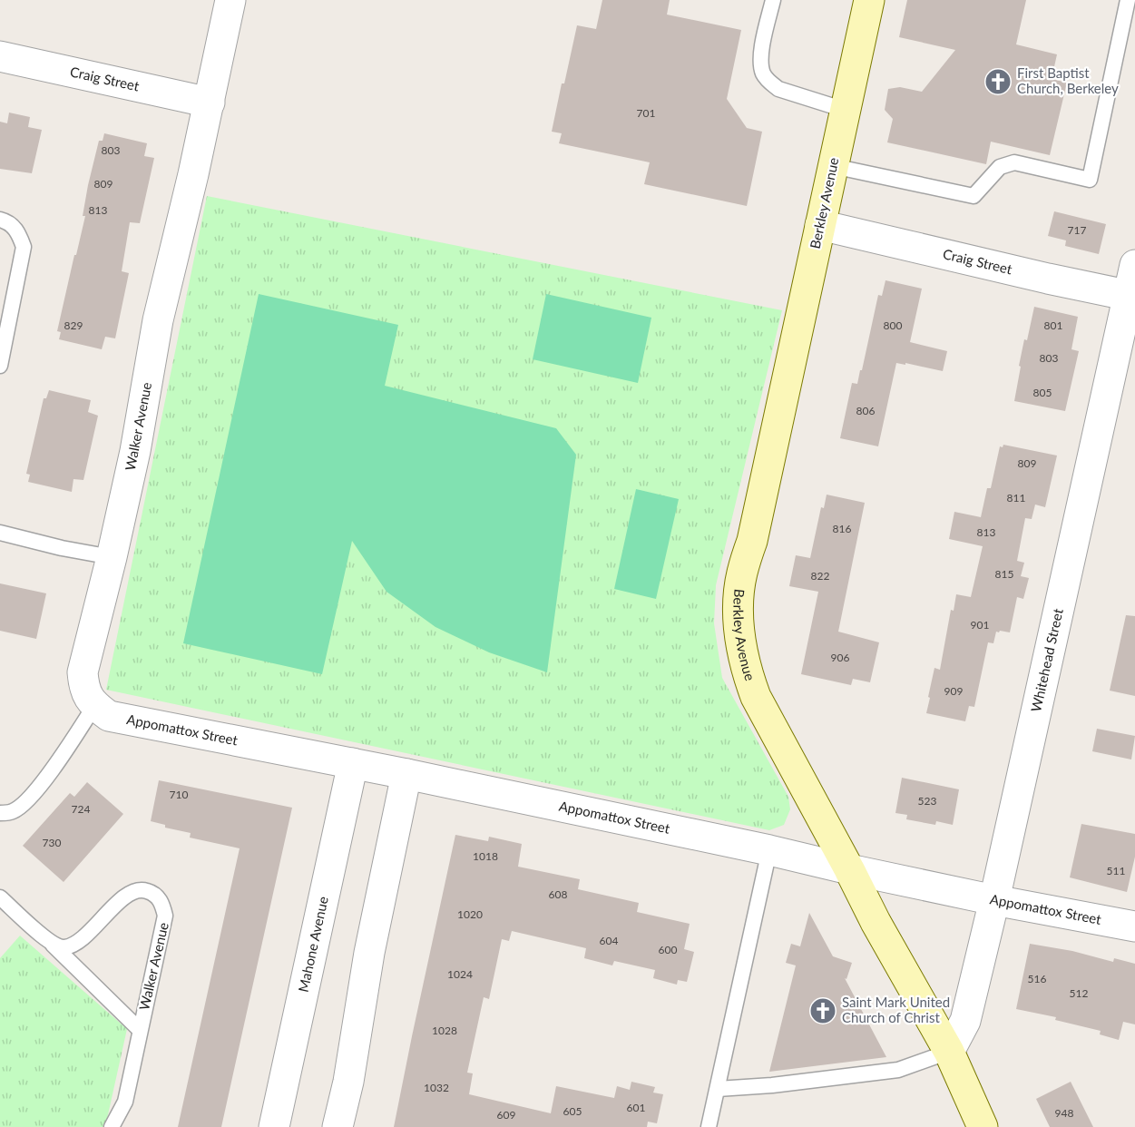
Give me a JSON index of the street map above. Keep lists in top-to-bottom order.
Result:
{
  "streets": {
    "street": [
      "Craig Street",
      "Berkley Avenue",
      "Walker Avenue",
      "Whitehead Street",
      "Appomattox Street",
      "Mahone Avenue"
    ]
  },
  "crossings": [
    ["Craig Street", "Berkley Avenue"],
    ["Craig Street", "Walker Avenue"],
    ["Craig Street", "Whitehead Street"],
    ["Berkley Avenue", "Whitehead Street"],
    ["Berkley Avenue", "Appomattox Street"],
    ["Walker Avenue", "Appomattox Street"],
    ["Whitehead Street", "Appomattox Street"],
    ["Appomattox Street", "Mahone Avenue"]
  ],
  "places": {
    "church": ["First Baptist Church, Berkeley", "Saint Mark United Church of Christ"]
  },
  "house_numbers": [
    "701",
    "803",
    "809",
    "813",
    "717",
    "829",
    "800",
    "801",
    "803",
    "805",
    "806",
    "809",
    "811",
    "816",
    "813",
    "815",
    "822",
    "901",
    "906",
    "909",
    "710",
    "523",
    "724",
    "730",
    "1018",
    "511",
    "608",
    "1020",
    "604",
    "600",
    "1024",
    "516",
    "512",
    "1028",
    "1032",
    "601",
    "605",
    "948",
    "609"
  ]
}
